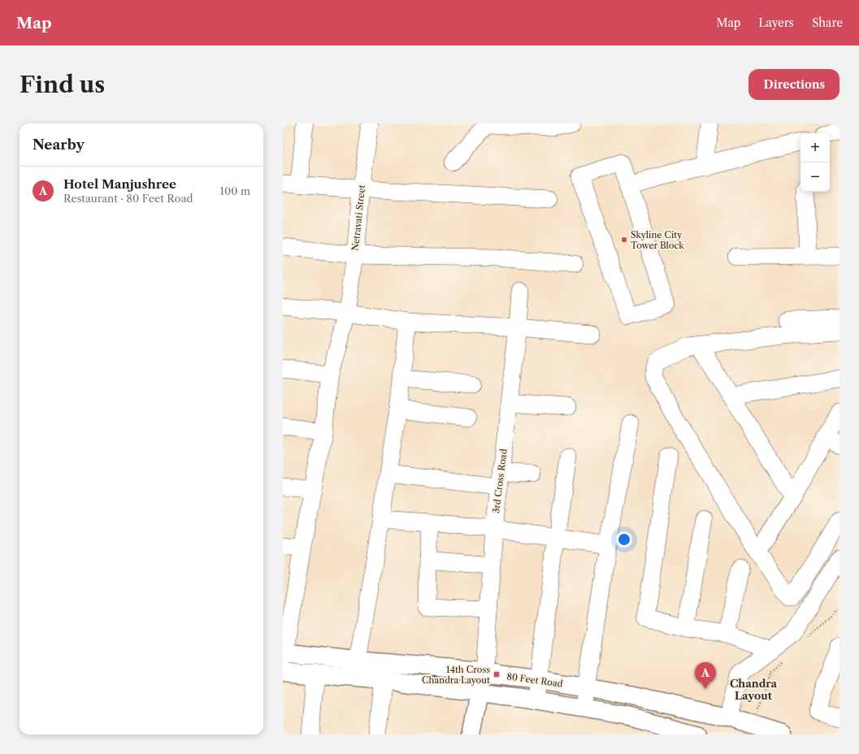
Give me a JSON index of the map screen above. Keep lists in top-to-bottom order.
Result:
{
  "streets": {
    "main road": ["80 Feet Road"],
    "street": ["Netravati Street", "3rd Cross Road"]
  },
  "crossings": [
    ["Netravati Street", "80 Feet Road"],
    ["3rd Cross Road", "80 Feet Road"]
  ],
  "districts": ["Chandra Layout"],
  "places": {
    "other": ["Skyline City Tower Block"],
    "transit": ["14th Cross Chandra Layout"]
  },
  "page": {
    "header": "Map",
    "nav": ["Map", "Layers", "Share"],
    "buttons": "Directions",
    "title": "Find us",
    "heading": "Nearby",
    "map_buttons": ["+", "−"],
    "list": [
      {
        "mark": "A",
        "name": "Hotel Manjushree",
        "note": "Restaurant · 80 Feet Road",
        "value": "100 m"
      }
    ],
    "pins": "A"
  }
}
